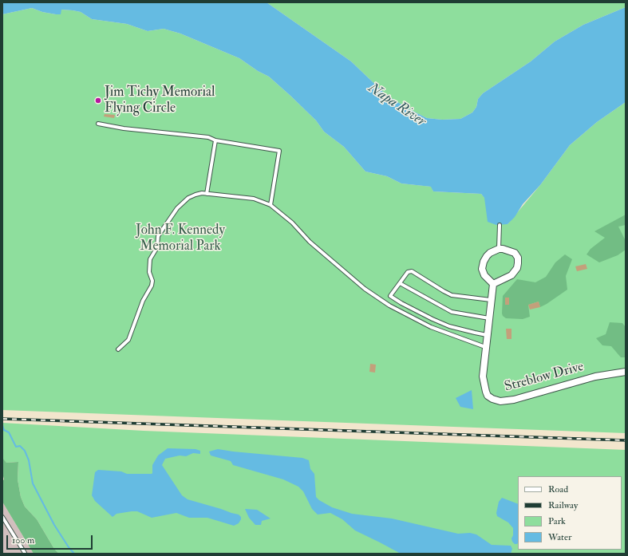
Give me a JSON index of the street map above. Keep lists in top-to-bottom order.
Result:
{
  "streets": {
    "street": ["Streblow Drive"]
  },
  "water": ["Napa River"],
  "parks": ["John F. Kennedy Memorial Park"],
  "places": ["Jim Tichy Memorial Flying Circle"],
  "legend": [
    "Road",
    "Railway",
    "Park",
    "Water"
  ],
  "scale_bar": "100 m"
}
